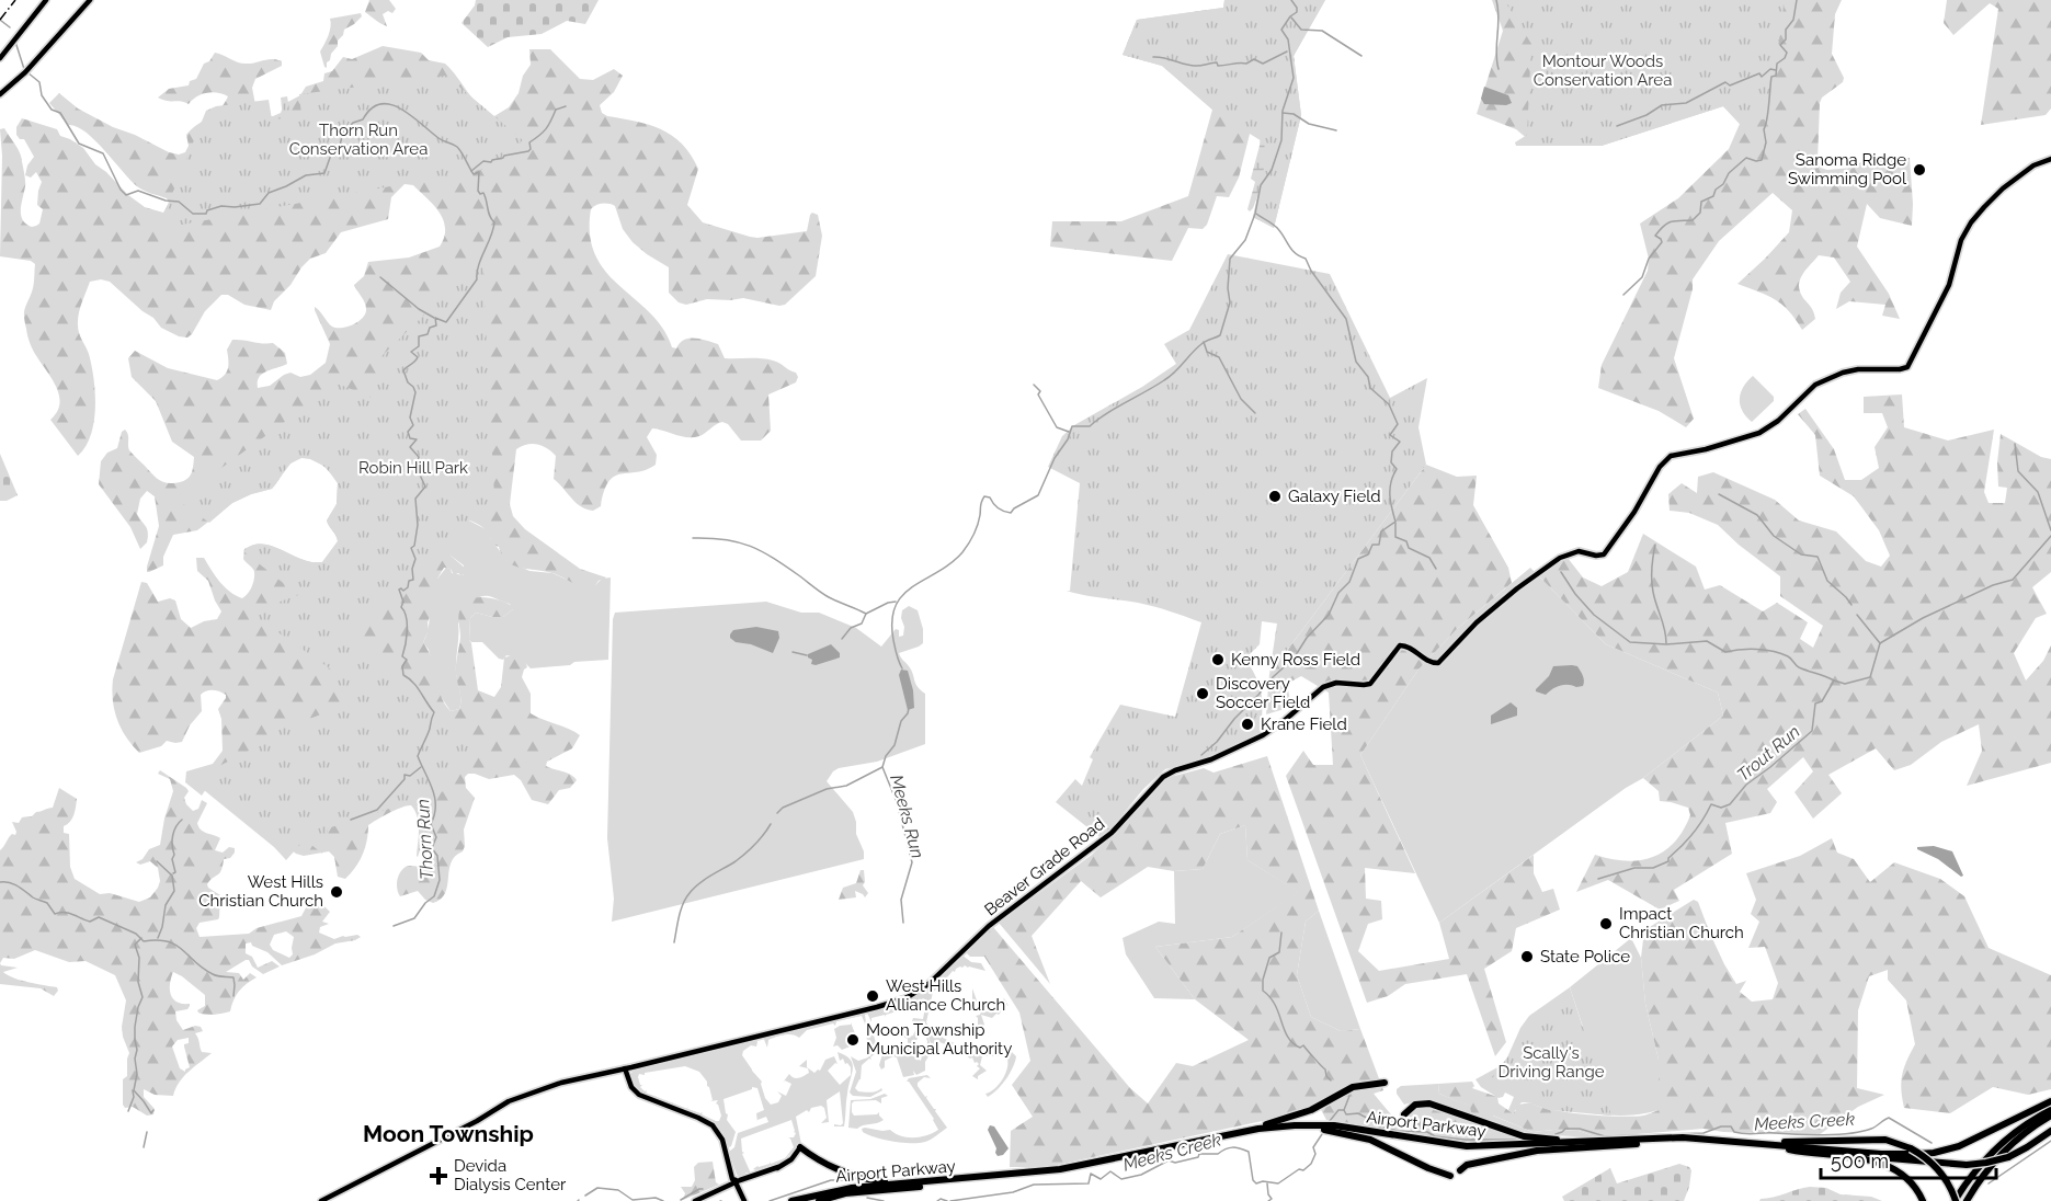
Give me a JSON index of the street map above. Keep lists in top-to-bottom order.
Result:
{
  "streets": {
    "highway": ["Airport Parkway"],
    "main road": ["Beaver Grade Road"]
  },
  "districts": ["Moon Township"],
  "water": [
    "Trout Run",
    "Meeks Run",
    "Thorn Run",
    "Meeks Creek"
  ],
  "parks": [
    "Montour Woods Conservation Area",
    "Thorn Run Conservation Area",
    "Robin Hill Park",
    "Scally's Driving Range"
  ],
  "places": {
    "other": [
      "Sanoma Ridge Swimming Pool",
      "Galaxy Field",
      "Kenny Ross Field",
      "Discovery Soccer Field",
      "Krane Field",
      "West Hills Christian Church",
      "Impact Christian Church",
      "State Police",
      "West Hills Alliance Church",
      "Moon Township Municipal Authority"
    ],
    "health": ["Devida Dialysis Center"]
  },
  "scale_bar": "500 m"
}
